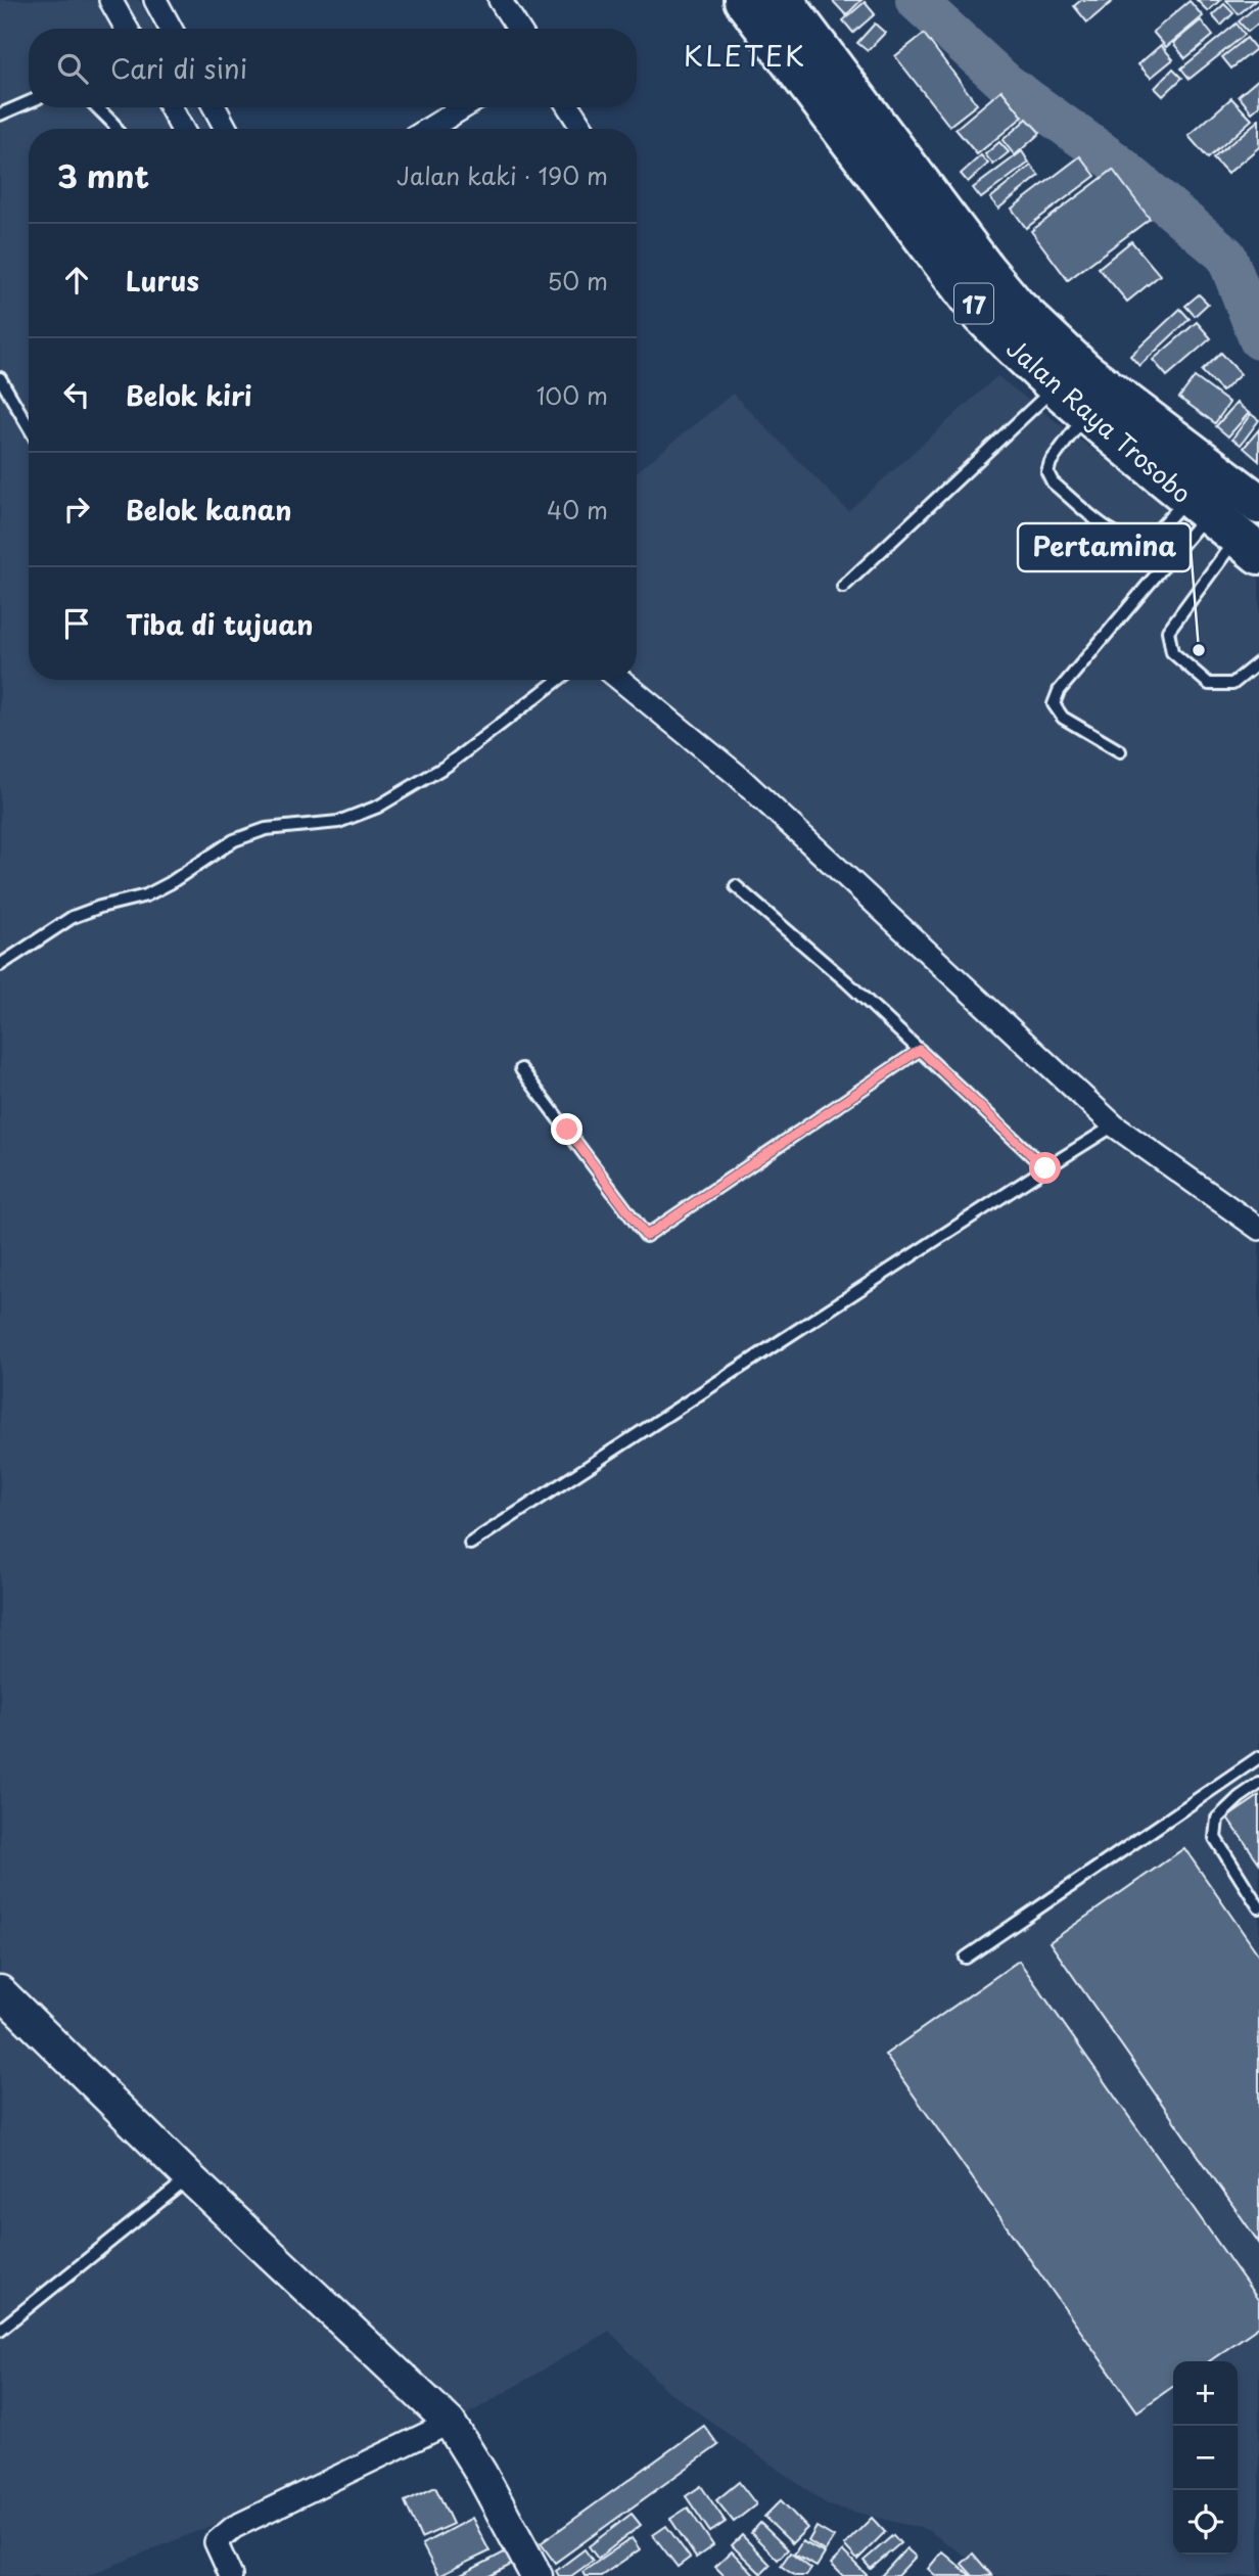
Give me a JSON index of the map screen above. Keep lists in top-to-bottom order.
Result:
{
  "streets": {
    "highway": ["17", "Jalan Raya Trosobo"]
  },
  "districts": ["KLETEK"],
  "places": ["Pertamina"],
  "page": {
    "search": "Cari di sini",
    "heading": ["3 mnt", "Jalan kaki · 190 m"],
    "list": [
      ["Lurus", "50 m"],
      ["Belok kiri", "100 m"],
      ["Belok kanan", "40 m"],
      "Tiba di tujuan"
    ],
    "map_buttons": ["+", "−"]
  }
}
